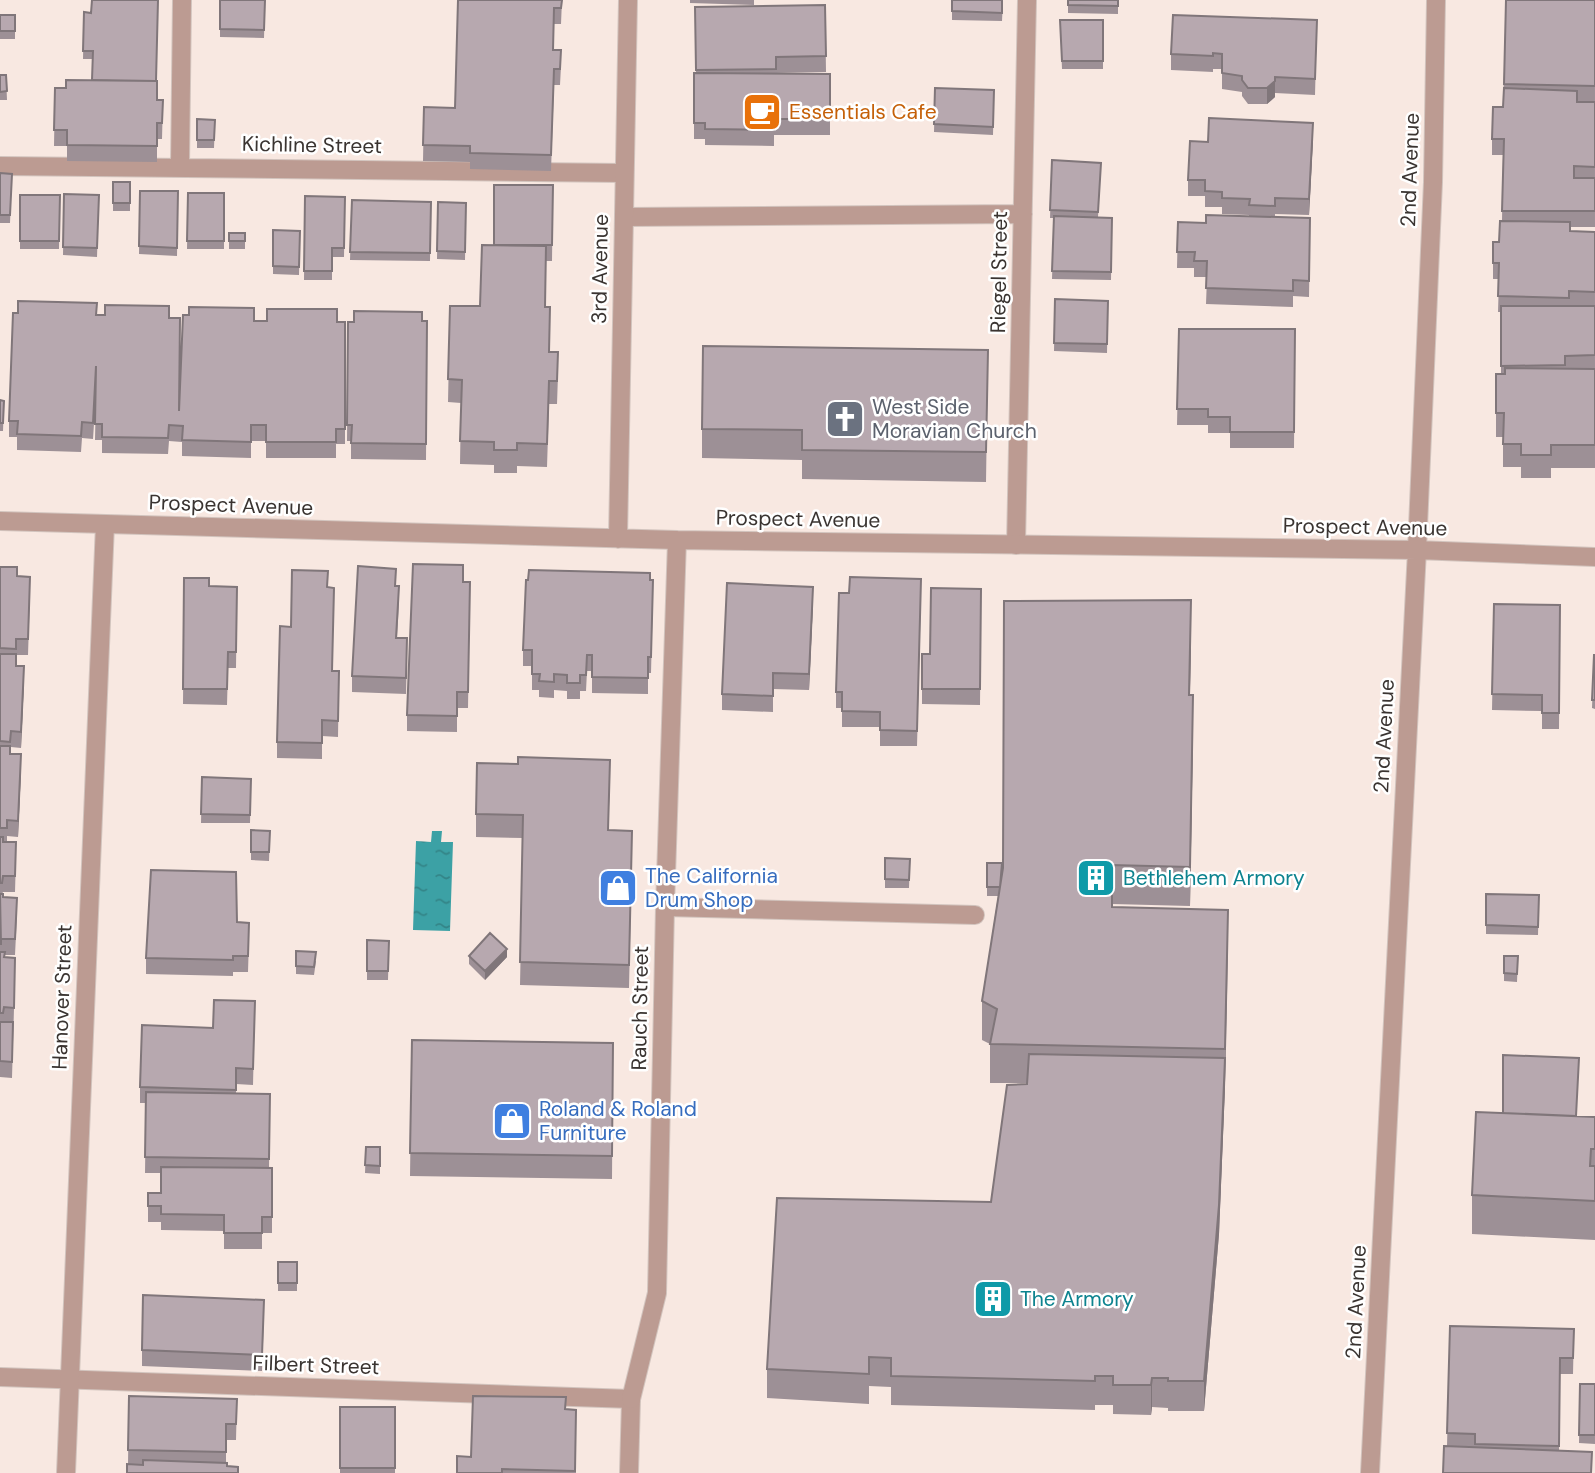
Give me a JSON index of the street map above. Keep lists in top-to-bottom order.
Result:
{
  "streets": {
    "street": [
      "Kichline Street",
      "2nd Avenue",
      "3rd Avenue",
      "Riegel Street",
      "Prospect Avenue",
      "Hanover Street",
      "Rauch Street",
      "Filbert Street"
    ]
  },
  "crossings": [
    ["Kichline Street", "3rd Avenue"],
    ["2nd Avenue", "Prospect Avenue"],
    ["3rd Avenue", "Prospect Avenue"],
    ["Riegel Street", "Prospect Avenue"],
    ["Prospect Avenue", "Hanover Street"],
    ["Prospect Avenue", "Rauch Street"],
    ["Hanover Street", "Filbert Street"],
    ["Rauch Street", "Filbert Street"]
  ],
  "places": {
    "cafe": ["Essentials Cafe"],
    "church": ["West Side Moravian Church"],
    "building": ["Bethlehem Armory", "The Armory"],
    "shop": ["The California Drum Shop", "Roland & Roland Furniture"]
  }
}
